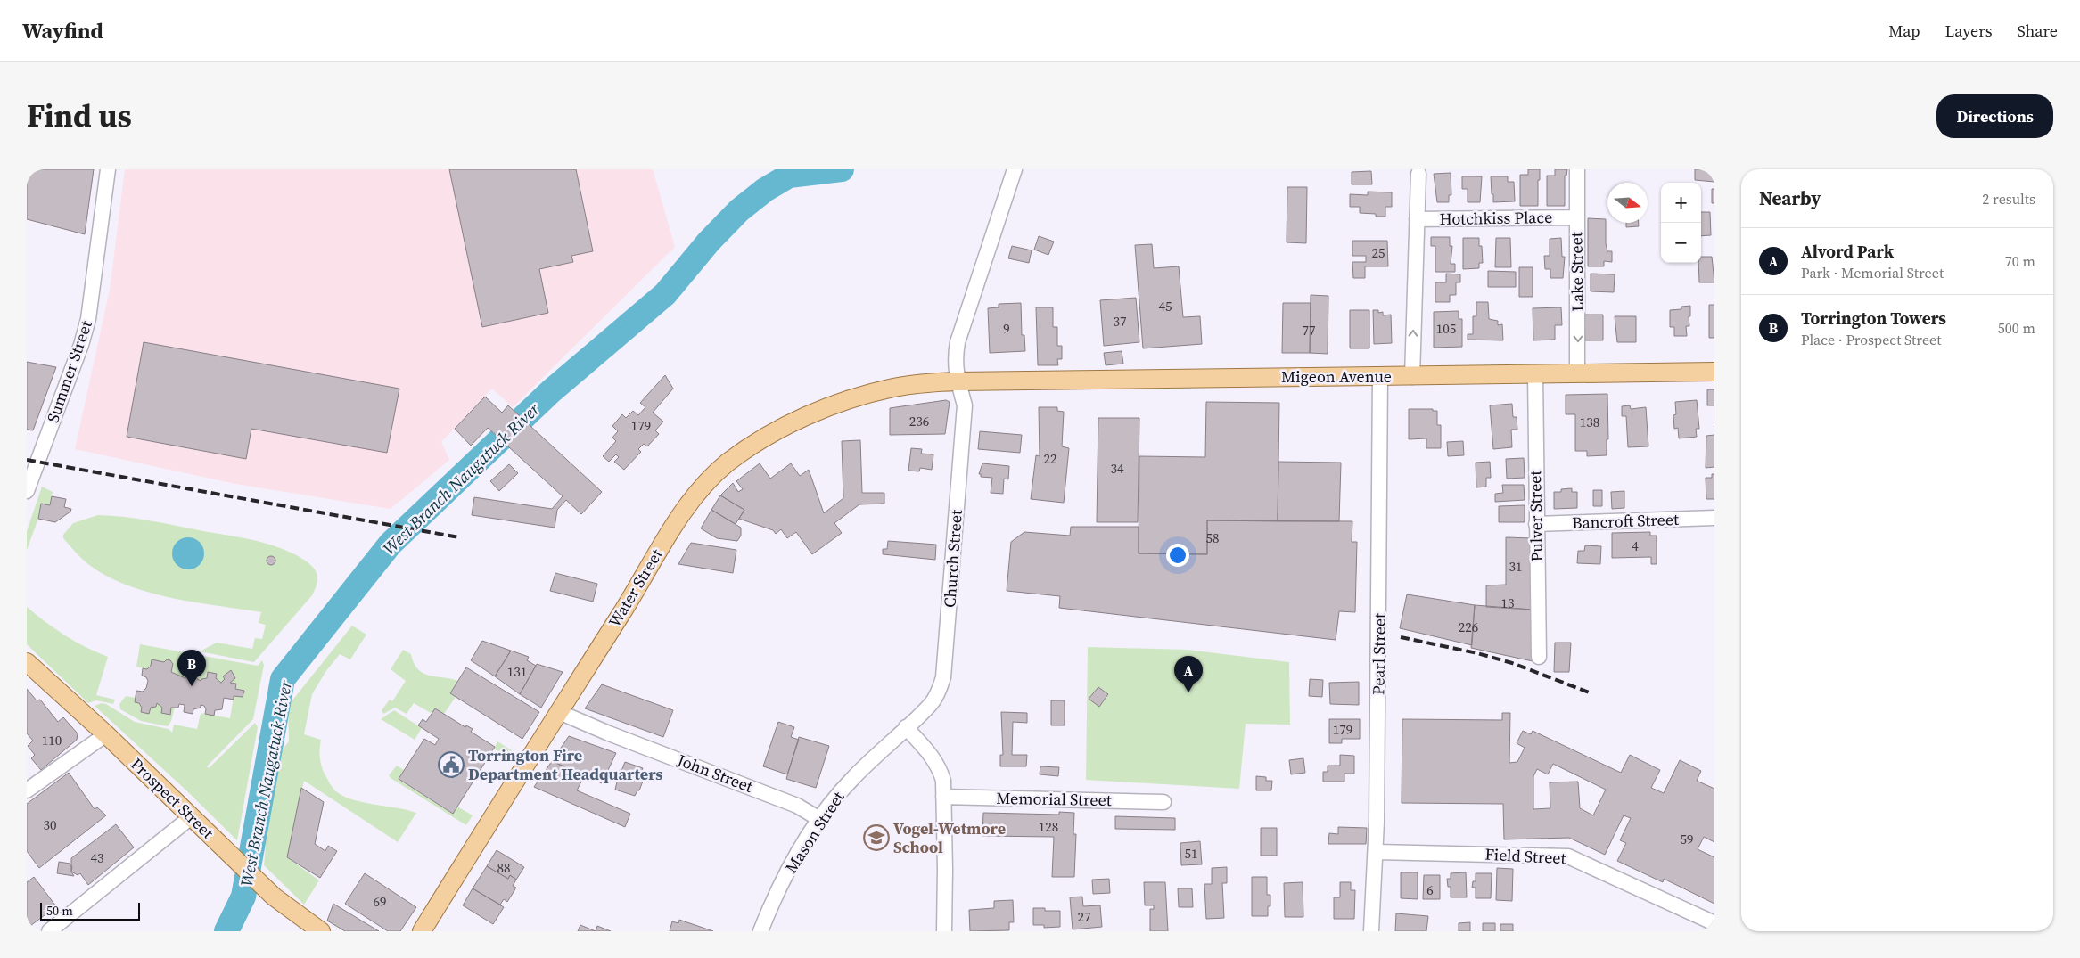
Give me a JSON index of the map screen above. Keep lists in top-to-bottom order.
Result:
{
  "streets": {
    "main road": ["Migeon Avenue", "Water Street", "Prospect Street"],
    "street": [
      "Hotchkiss Place",
      "Lake Street",
      "Summer Street",
      "Pulver Street",
      "Bancroft Street",
      "Church Street",
      "Pearl Street",
      "John Street",
      "Memorial Street",
      "Mason Street",
      "Field Street"
    ]
  },
  "crossings": [
    ["Hotchkiss Place", "Lake Street"],
    ["Hotchkiss Place", "Migeon Avenue"],
    ["Lake Street", "Migeon Avenue"],
    ["Migeon Avenue", "Pulver Street"],
    ["Migeon Avenue", "Church Street"],
    ["Migeon Avenue", "Water Street"],
    ["Migeon Avenue", "Pearl Street"],
    ["Pulver Street", "Bancroft Street"],
    ["Church Street", "Water Street"],
    ["Church Street", "Mason Street"],
    ["Water Street", "John Street"],
    ["Pearl Street", "Field Street"],
    ["John Street", "Mason Street"]
  ],
  "one_way": ["Hotchkiss Place", "Lake Street"],
  "water": ["West Branch Naugatuck River"],
  "places": {
    "public building": ["Torrington Fire Department Headquarters"],
    "school or university": ["Vogel-Wetmore School"]
  },
  "house_numbers": [
    "25",
    "45",
    "37",
    "9",
    "105",
    "77",
    "236",
    "138",
    "179",
    "22",
    "34",
    "58",
    "4",
    "31",
    "13",
    "226",
    "131",
    "179",
    "110",
    "30",
    "128",
    "59",
    "51",
    "43",
    "88",
    "6",
    "69",
    "27"
  ],
  "scale_bar": "50 m",
  "north": "right",
  "page": {
    "header": "Wayfind",
    "nav": ["Map", "Layers", "Share"],
    "title": "Find us",
    "buttons": "Directions",
    "heading": ["Nearby", "2 results"],
    "map_buttons": ["+", "−"],
    "list": [
      {
        "mark": "A",
        "name": "Alvord Park",
        "note": "Park · Memorial Street",
        "value": "70 m"
      },
      {
        "mark": "B",
        "name": "Torrington Towers",
        "note": "Place · Prospect Street",
        "value": "500 m"
      }
    ],
    "pins": ["B", "A"],
    "scale": "50 m"
  }
}
